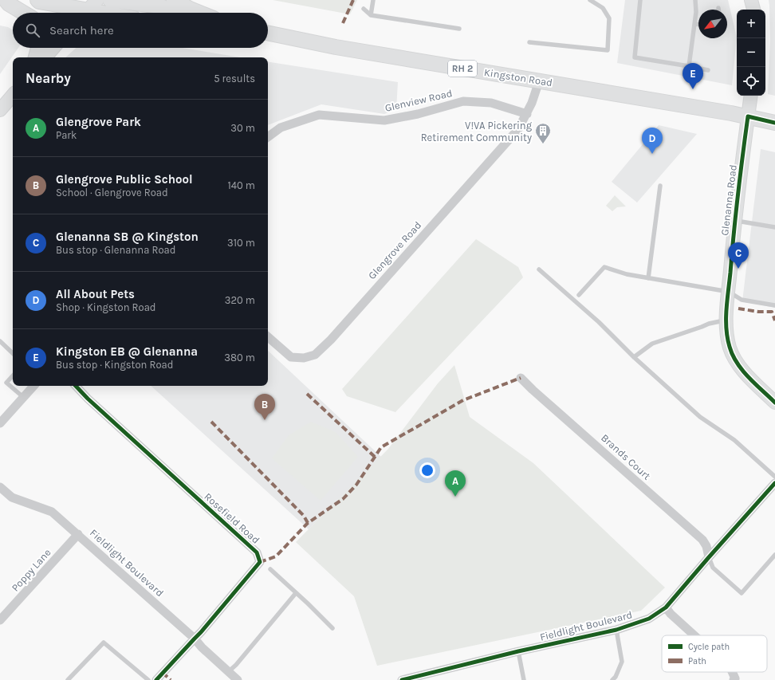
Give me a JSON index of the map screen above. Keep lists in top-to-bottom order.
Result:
{
  "streets": {
    "main road": ["RH 2", "Kingston Road"],
    "street": [
      "Glenview Road",
      "Glenanna Road",
      "Glengrove Road",
      "Brands Court",
      "Rosefield Road",
      "Fieldlight Boulevard",
      "Poppy Lane"
    ]
  },
  "crossings": [
    ["Kingston Road", "Glenanna Road"],
    ["Glenview Road", "Glengrove Road"],
    ["Brands Court", "Fieldlight Boulevard"],
    ["Rosefield Road", "Fieldlight Boulevard"],
    ["Fieldlight Boulevard", "Poppy Lane"]
  ],
  "places": {
    "building": ["V!VA Pickering Retirement Community"]
  },
  "legend": ["Cycle path", "Path"],
  "north": "bottom left",
  "page": {
    "map_buttons": ["+", "−"],
    "search": "Search here",
    "heading": ["Nearby", "5 results"],
    "pins": [
      "E",
      "D",
      "C",
      "B",
      "A"
    ],
    "list": [
      {
        "mark": "A",
        "name": "Glengrove Park",
        "note": "Park",
        "value": "30 m"
      },
      {
        "mark": "B",
        "name": "Glengrove Public School",
        "note": "School · Glengrove Road",
        "value": "140 m"
      },
      {
        "mark": "C",
        "name": "Glenanna SB @ Kingston",
        "note": "Bus stop · Glenanna Road",
        "value": "310 m"
      },
      {
        "mark": "D",
        "name": "All About Pets",
        "note": "Shop · Kingston Road",
        "value": "320 m"
      },
      {
        "mark": "E",
        "name": "Kingston EB @ Glenanna",
        "note": "Bus stop · Kingston Road",
        "value": "380 m"
      }
    ]
  }
}
